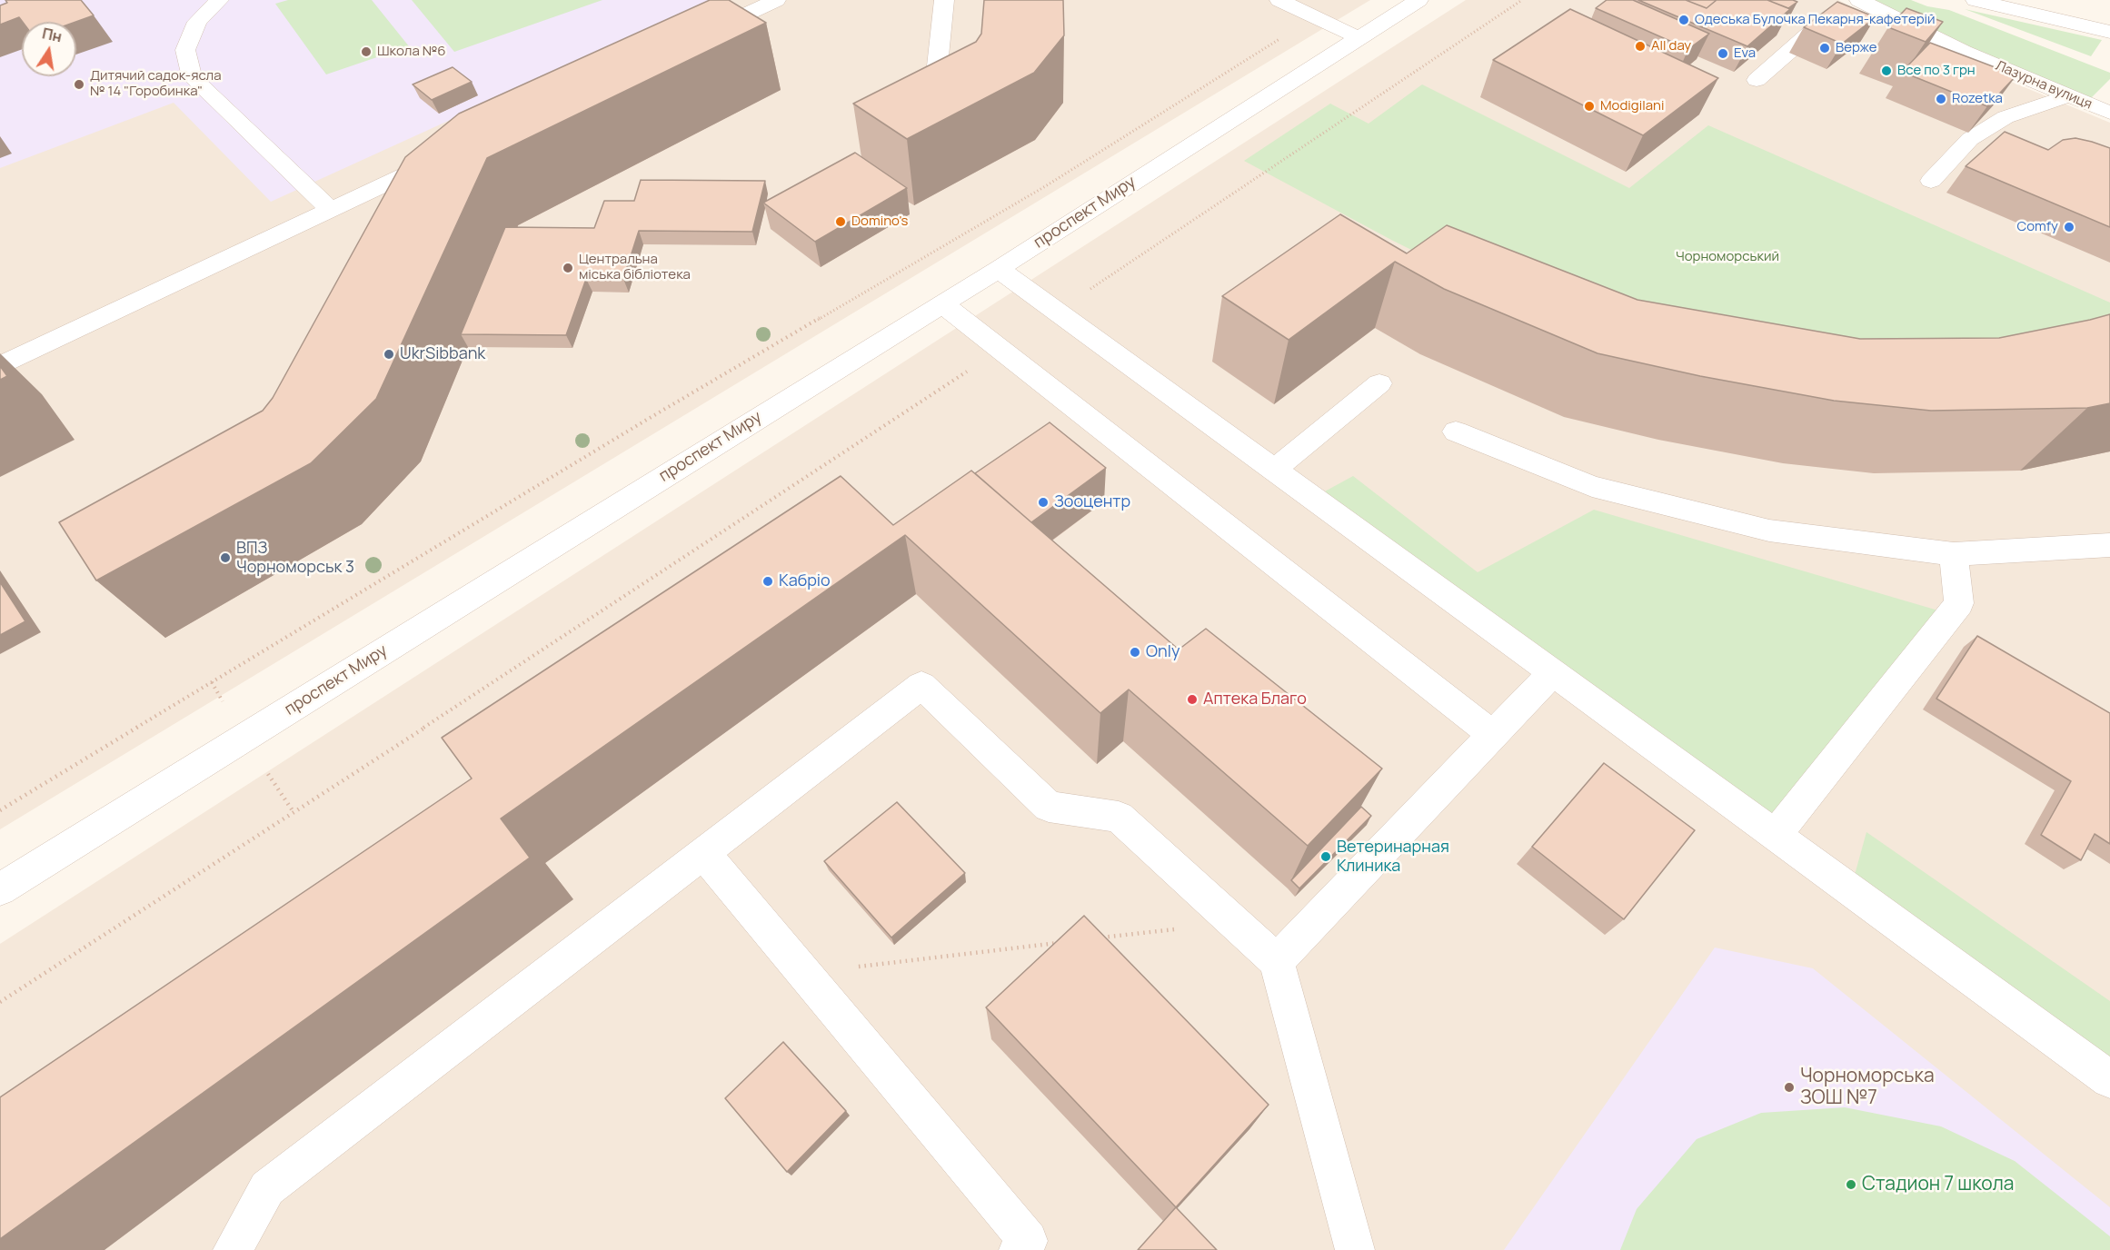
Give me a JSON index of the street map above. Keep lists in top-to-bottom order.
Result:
{
  "streets": {
    "street": ["Лазурна вулиця", "проспект Миру"]
  },
  "parks": ["Чорноморський"],
  "places": [
    "Одеська Булочка Пекарня-кафетерій",
    "All day",
    "Верже",
    "Школа №6",
    "Eva",
    "Все по 3 грн",
    "Дитячий садок-ясла № 14 \"Горобинка\"",
    "Rozetka",
    "Modigilani",
    "Domino's",
    "Comfy",
    "Центральна міська бібліотека",
    "UkrSibbank",
    "Зооцентр",
    "ВПЗ Чорноморськ 3",
    "Кабріо",
    "Only",
    "Аптека Благо",
    "Ветеринарная Клиника",
    "Чорноморська ЗОШ №7",
    "Стадион 7 школа"
  ],
  "north": "top"
}
